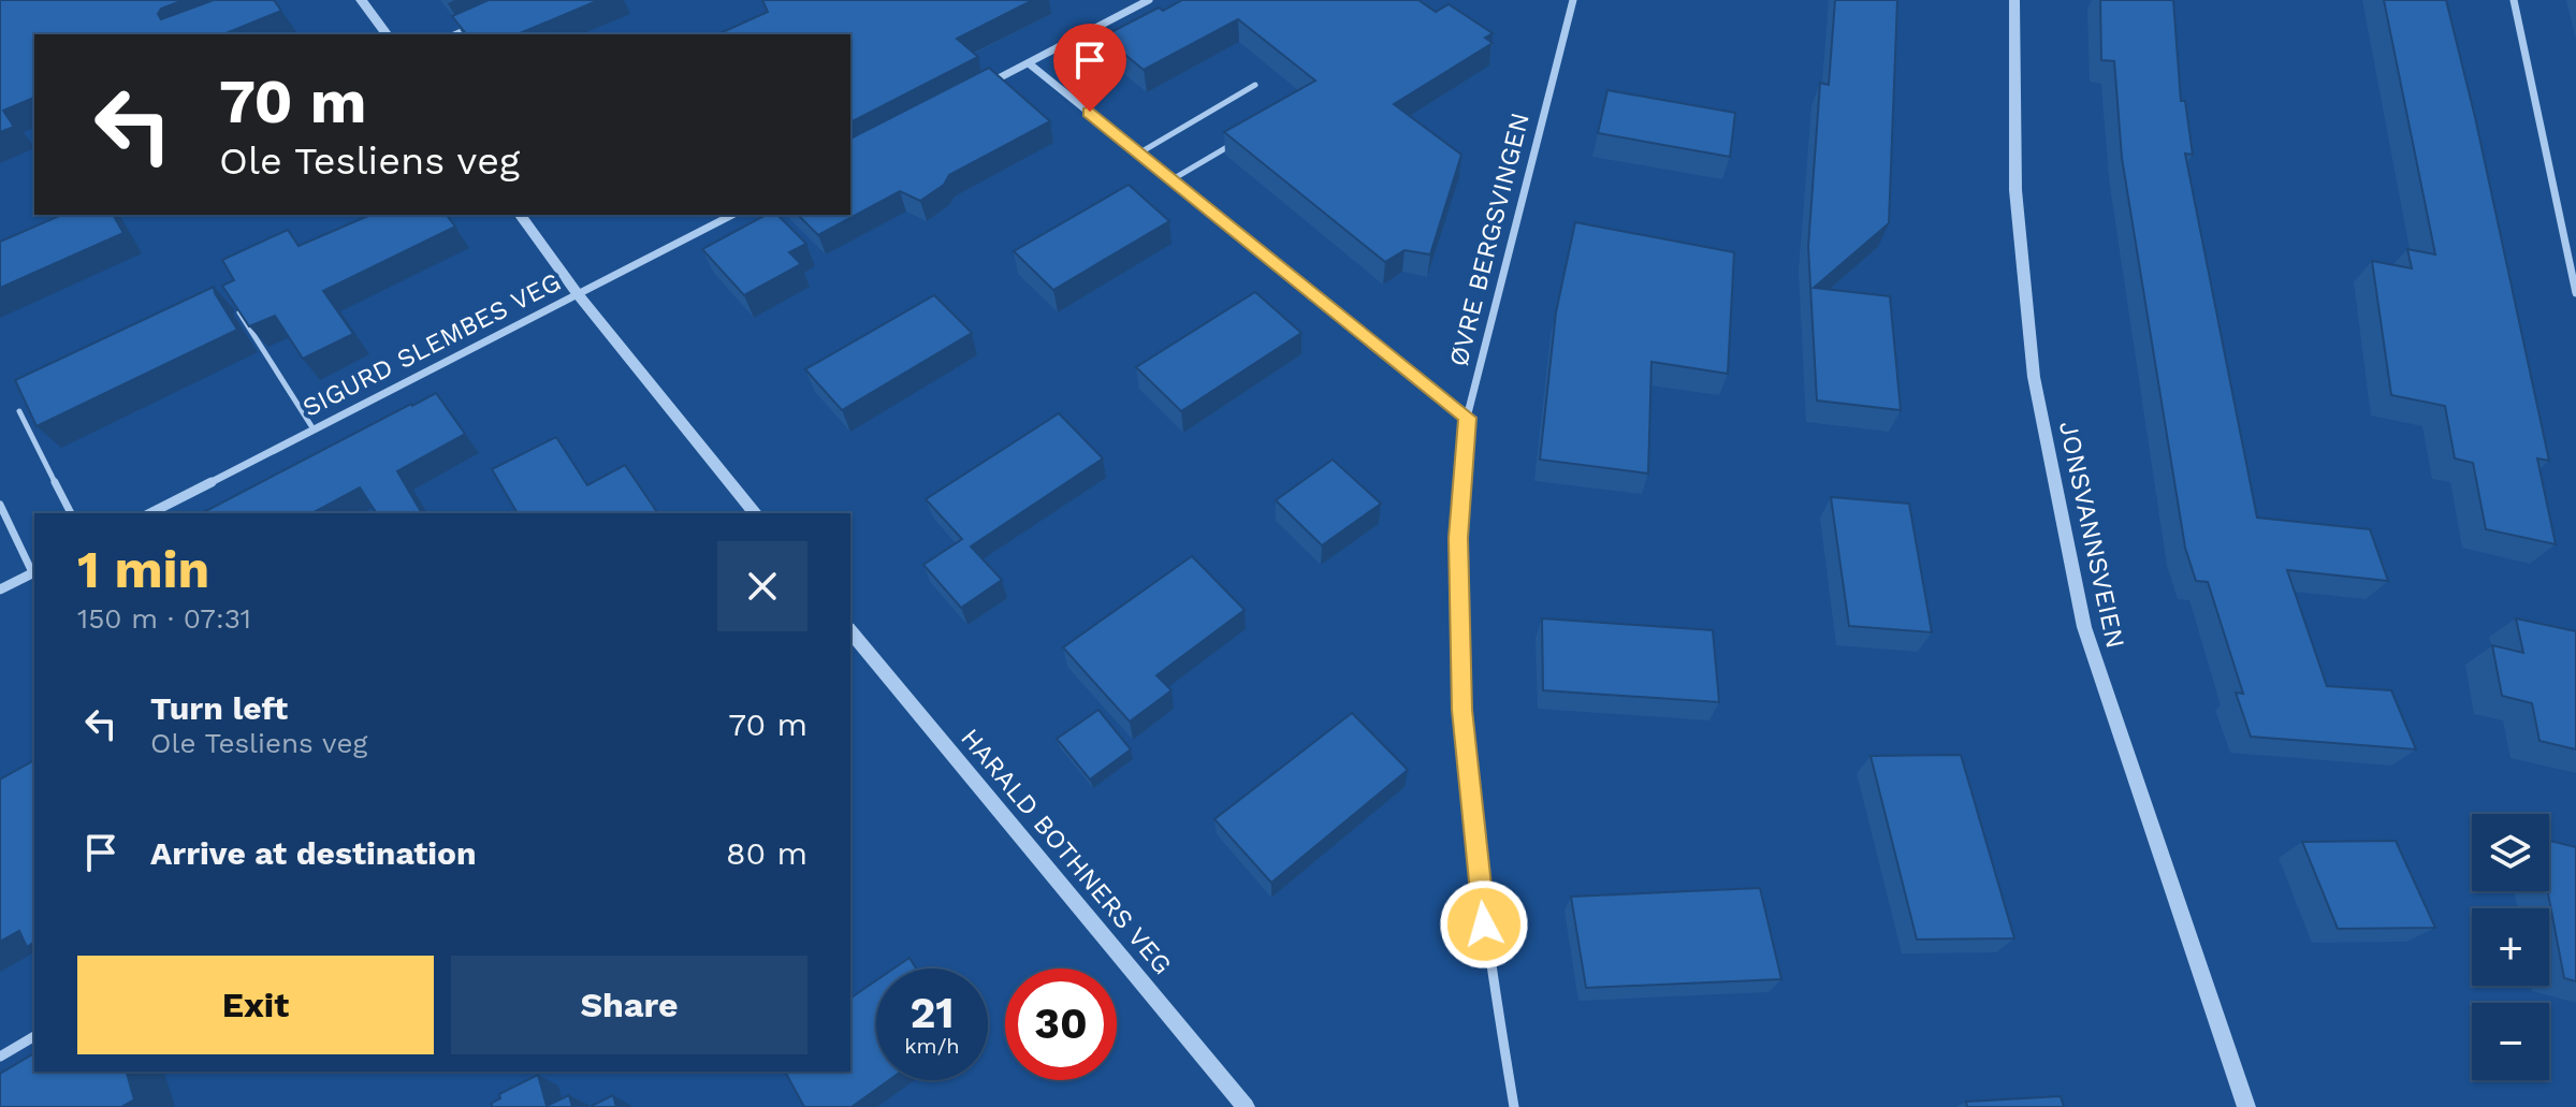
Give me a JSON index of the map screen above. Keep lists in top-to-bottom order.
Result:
{
  "streets": {
    "street": [
      "ØVRE BERGSVINGEN",
      "SIGURD SLEMBES VEG",
      "JONSVANNSVEIEN",
      "HARALD BOTHNERS VEG"
    ]
  },
  "page": {
    "turn": ["70 m", "Ole Tesliens veg"],
    "heading": ["1 min", "150 m · 07:31"],
    "list": [
      {
        "name": "Turn left",
        "note": "Ole Tesliens veg",
        "value": "70 m"
      },
      {
        "name": "Arrive at destination",
        "value": "80 m"
      }
    ],
    "map_buttons": ["+", "−"],
    "buttons": ["Exit", "Share"],
    "speed": "21 km/h",
    "limit": "30"
  }
}
